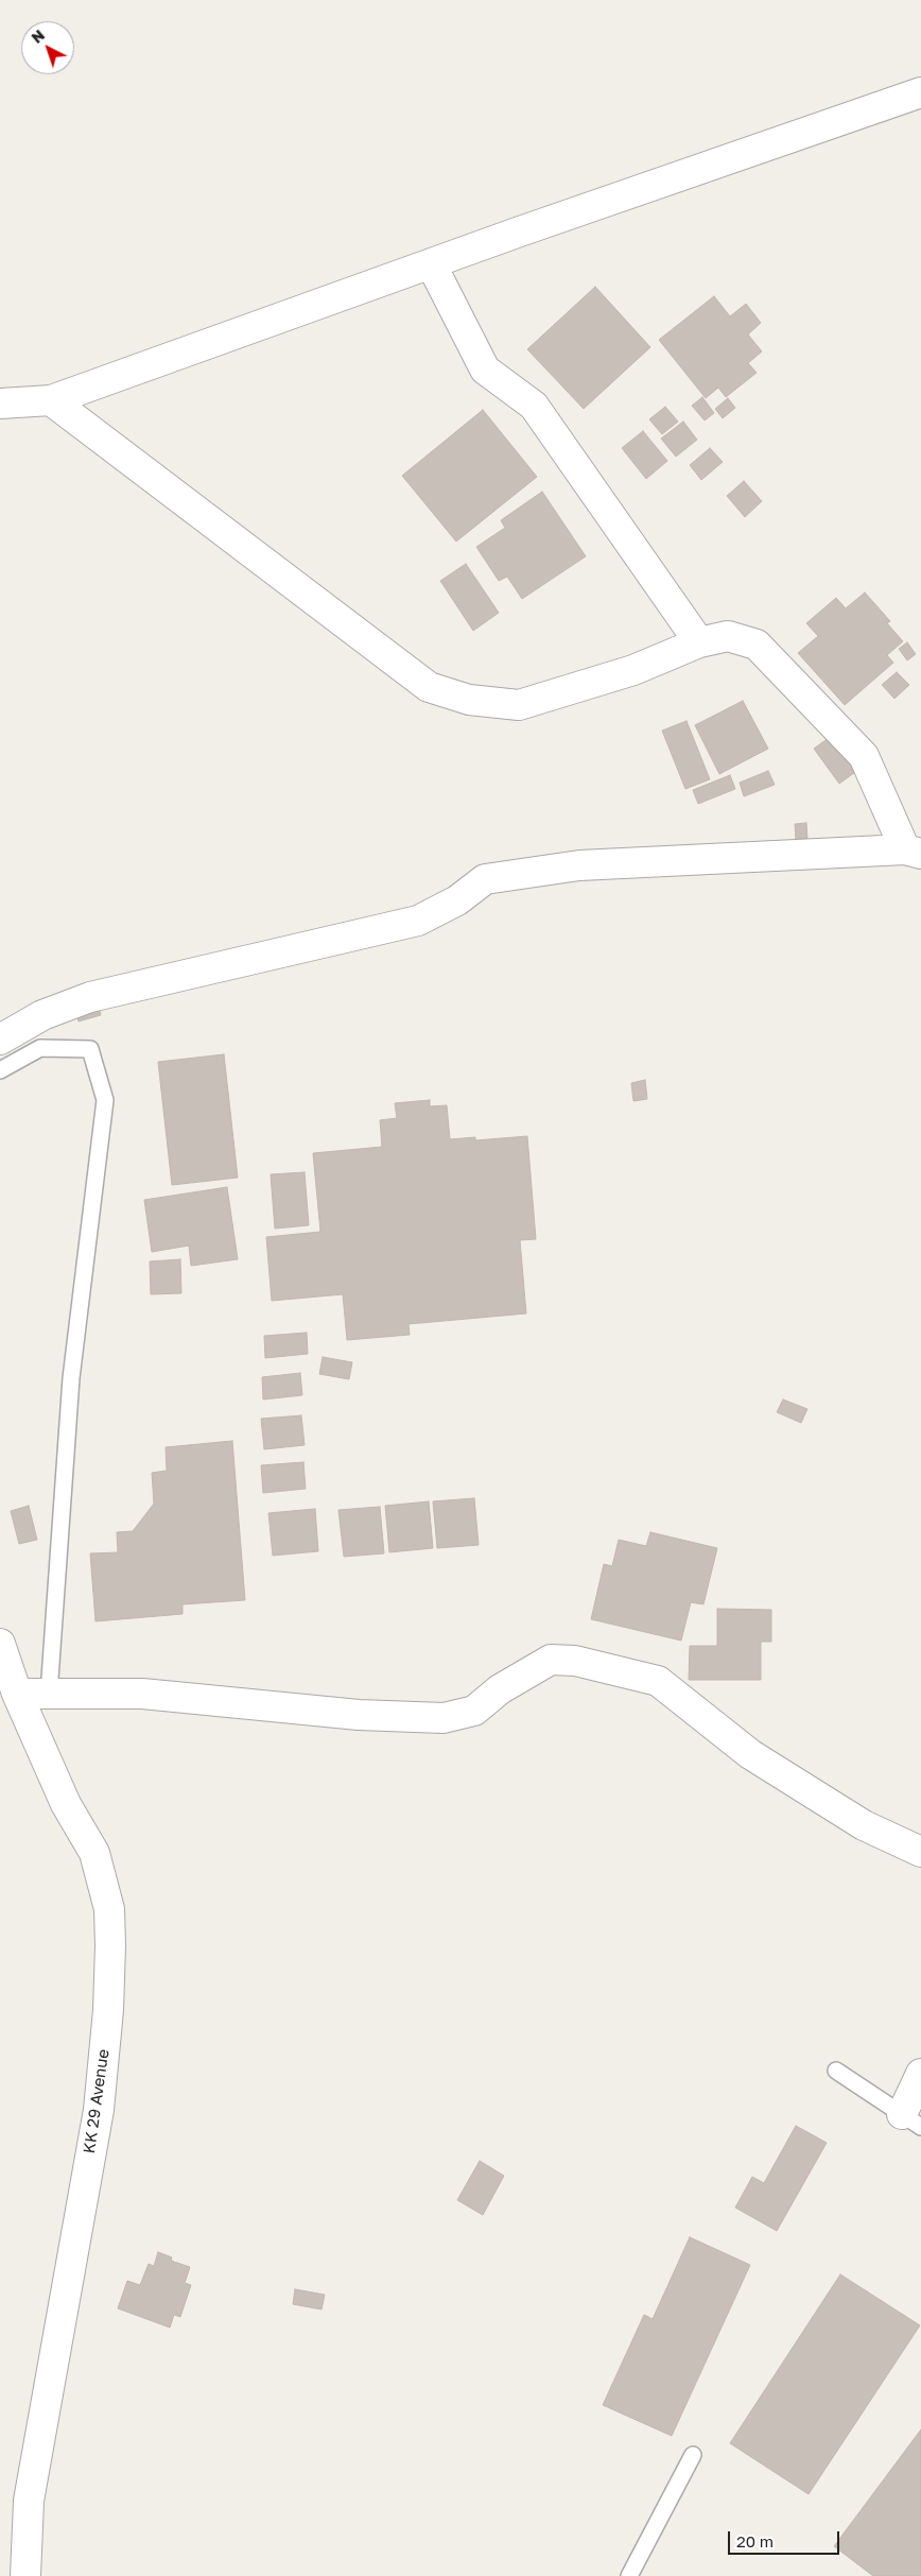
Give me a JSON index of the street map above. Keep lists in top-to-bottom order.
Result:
{
  "streets": {
    "street": ["KK 29 Avenue"]
  },
  "scale_bar": "20 m",
  "north": "top left"
}
